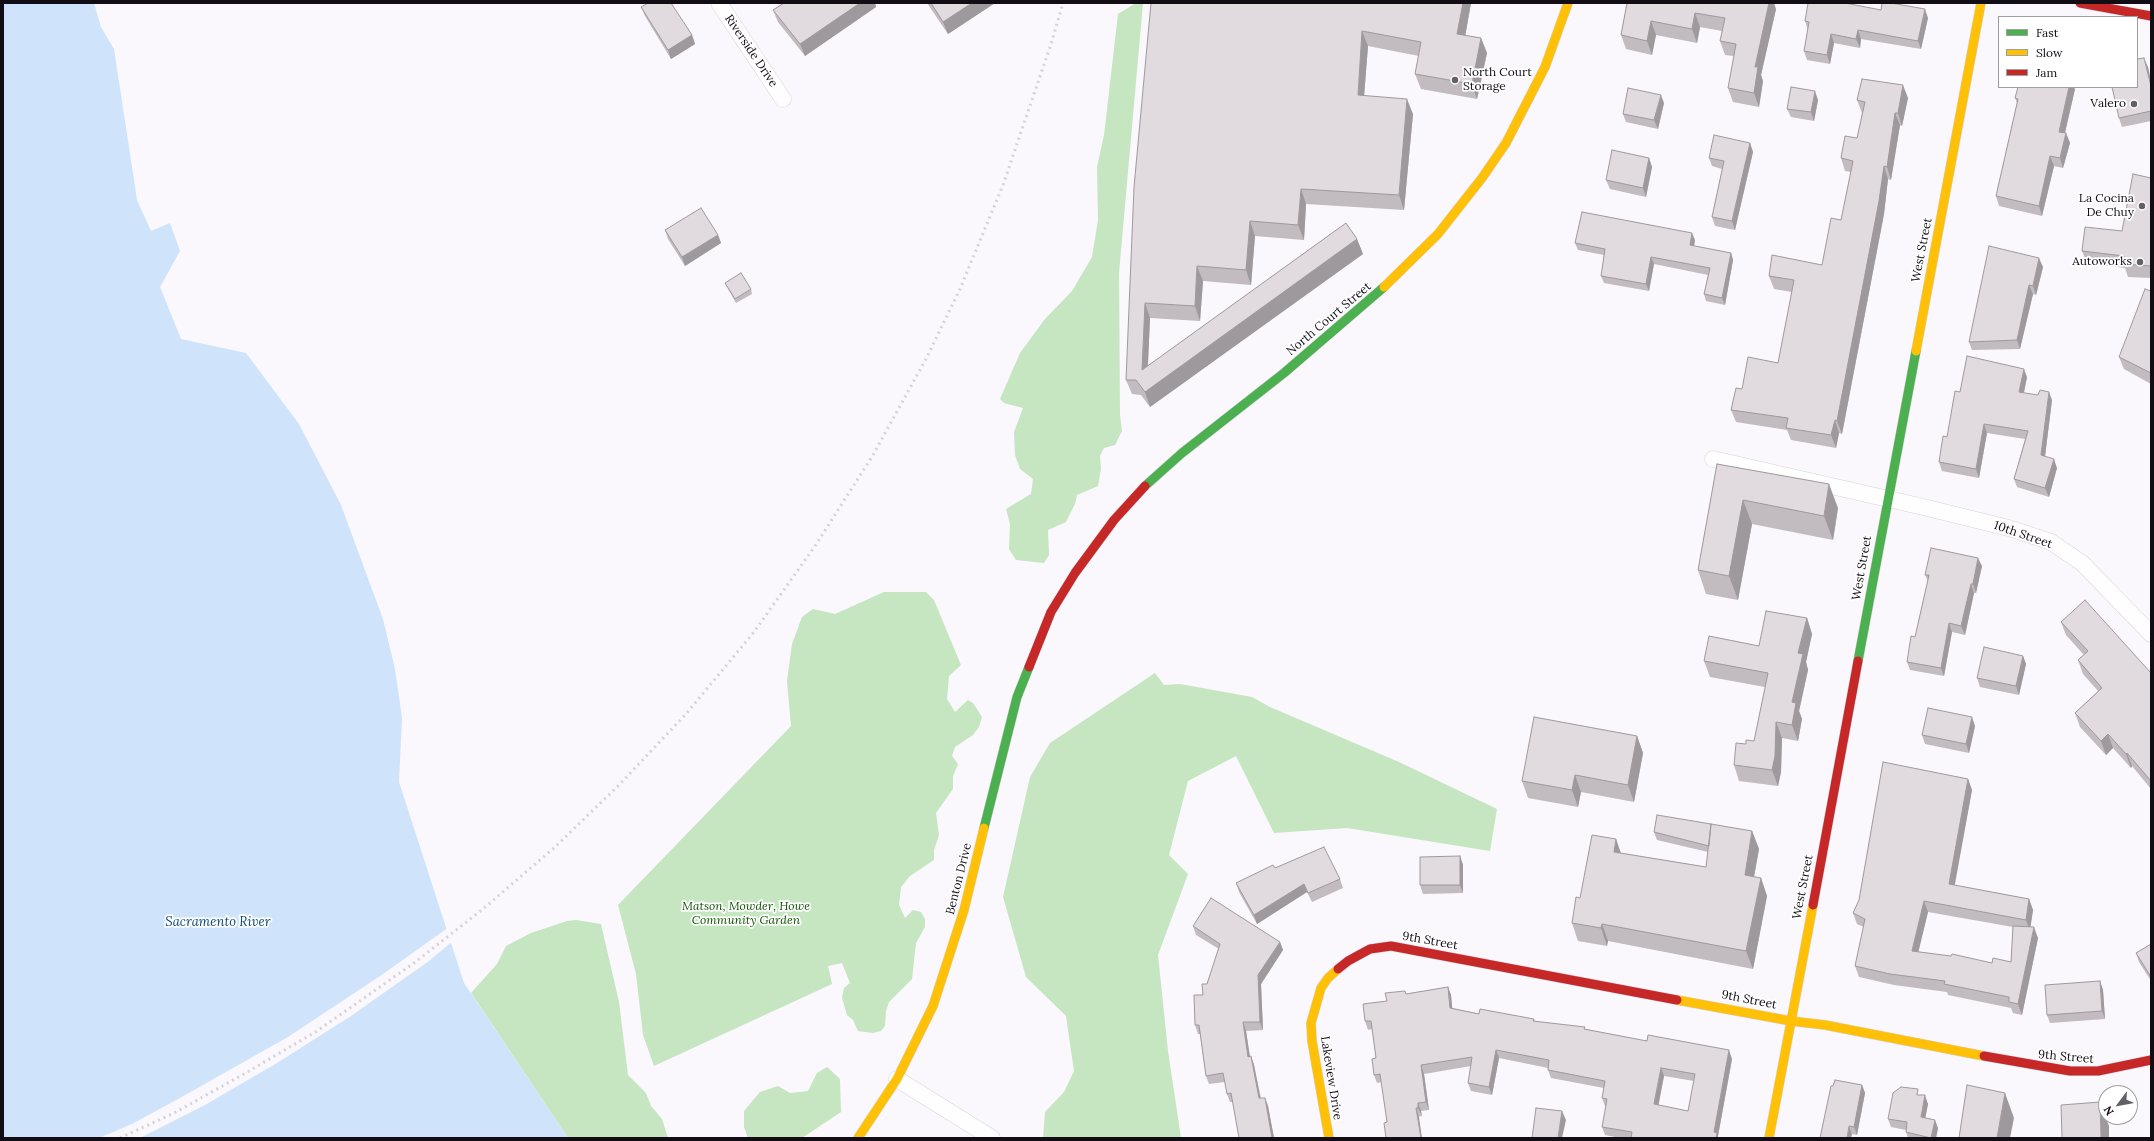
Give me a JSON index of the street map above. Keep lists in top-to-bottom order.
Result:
{
  "streets": {
    "street": [
      "Riverside Drive",
      "West Street",
      "North Court Street",
      "10th Street",
      "Benton Drive",
      "9th Street",
      "Lakeview Drive"
    ]
  },
  "crossings": [
    ["West Street", "10th Street"],
    ["West Street", "9th Street"],
    ["North Court Street", "Benton Drive"],
    ["9th Street", "Lakeview Drive"]
  ],
  "water": ["Sacramento River"],
  "parks": ["Matson, Mowder, Howe Community Garden"],
  "places": [
    "North Court Storage",
    "Valero",
    "La Cocina De Chuy",
    "Autoworks"
  ],
  "legend": ["Fast", "Slow", "Jam"],
  "north": "bottom left"
}
